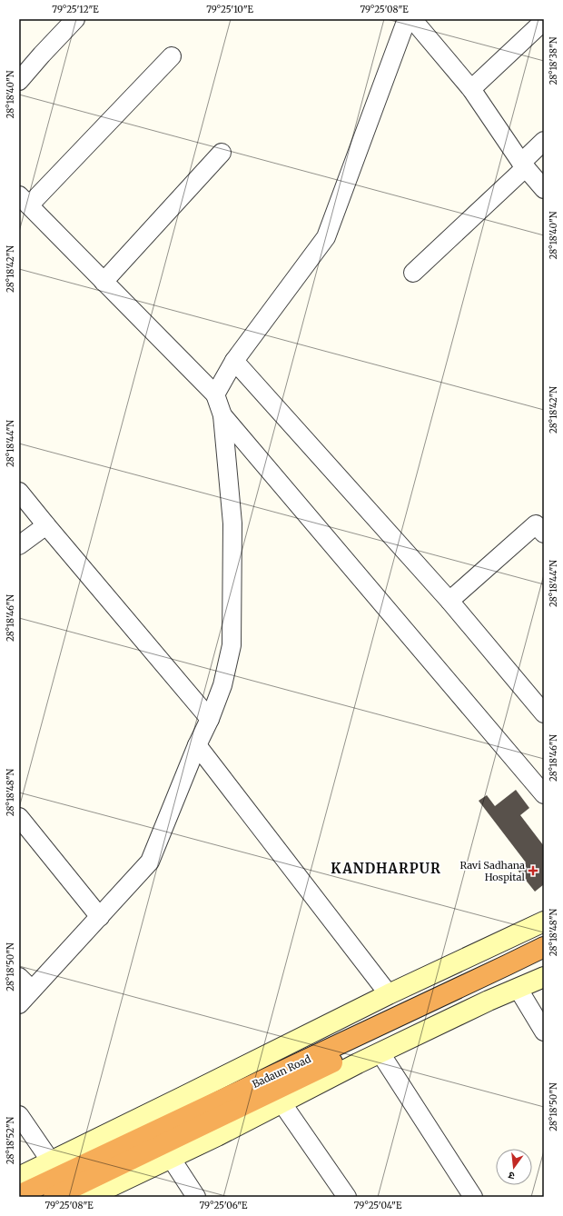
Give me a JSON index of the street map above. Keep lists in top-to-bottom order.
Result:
{
  "streets": {
    "highway": ["Badaun Road"]
  },
  "districts": ["KANDHARPUR"],
  "places": {
    "health": ["Ravi Sadhana Hospital"]
  },
  "north": "bottom",
  "coordinates": [
    "79°25'12\"E",
    "79°25'10\"E",
    "79°25'08\"E",
    "28°18'38\"N",
    "28°18'40\"N",
    "28°18'42\"N",
    "28°18'44\"N",
    "28°18'46\"N",
    "28°18'48\"N",
    "28°18'50\"N",
    "28°18'52\"N",
    "79°25'06\"E",
    "79°25'04\"E"
  ]
}
